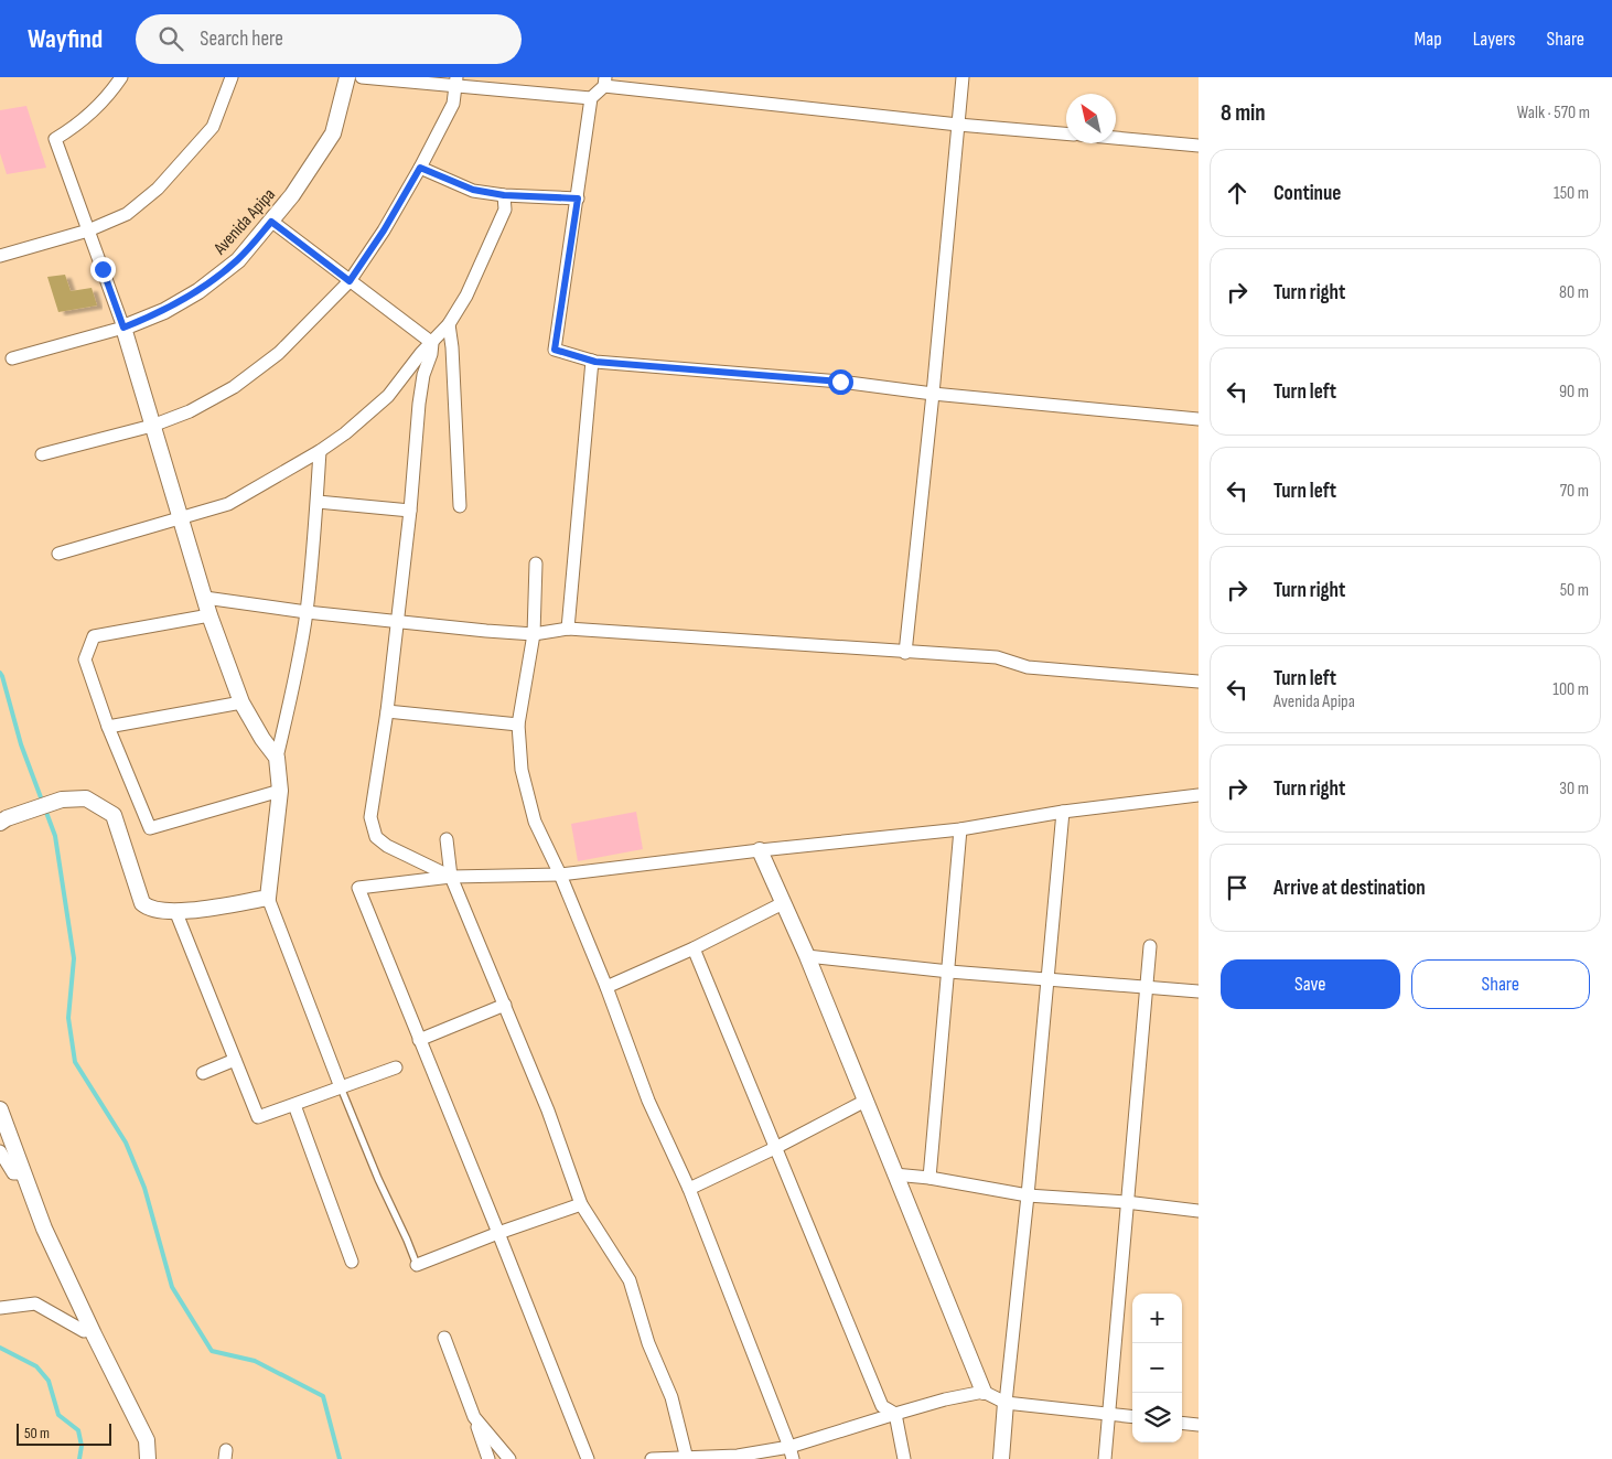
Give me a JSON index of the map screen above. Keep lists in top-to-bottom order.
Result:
{
  "streets": {
    "street": ["Avenida Apipa"]
  },
  "scale_bar": "50 m",
  "north": "top left",
  "page": {
    "header": "Wayfind",
    "search": "Search here",
    "nav": ["Map", "Layers", "Share"],
    "heading": ["8 min", "Walk · 570 m"],
    "list": [
      ["Continue", "150 m"],
      ["Turn right", "80 m"],
      ["Turn left", "90 m"],
      ["Turn left", "70 m"],
      ["Turn right", "50 m"],
      ["Turn left", "Avenida Apipa", "100 m"],
      ["Turn right", "30 m"],
      "Arrive at destination"
    ],
    "buttons": ["Save", "Share"],
    "map_buttons": ["+", "−"],
    "scale": "50 m"
  }
}
